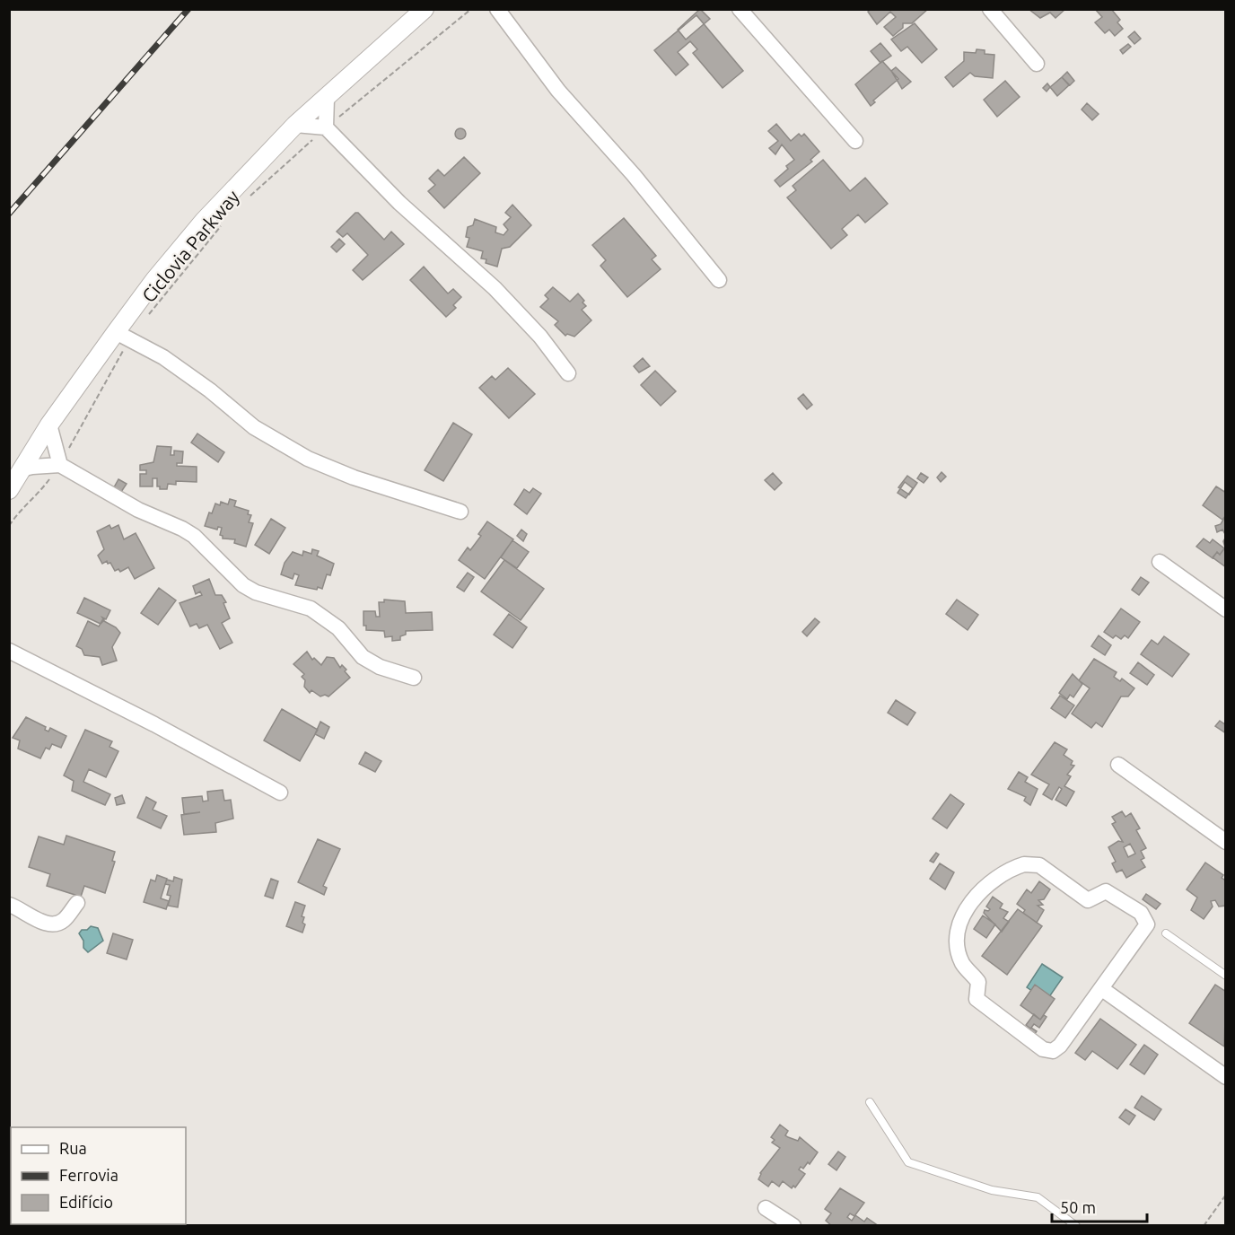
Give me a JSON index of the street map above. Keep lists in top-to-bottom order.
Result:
{
  "streets": {
    "path": ["Ciclovia Parkway"]
  },
  "legend": ["Rua", "Ferrovia", "Edifício"],
  "scale_bar": "50 m"
}
